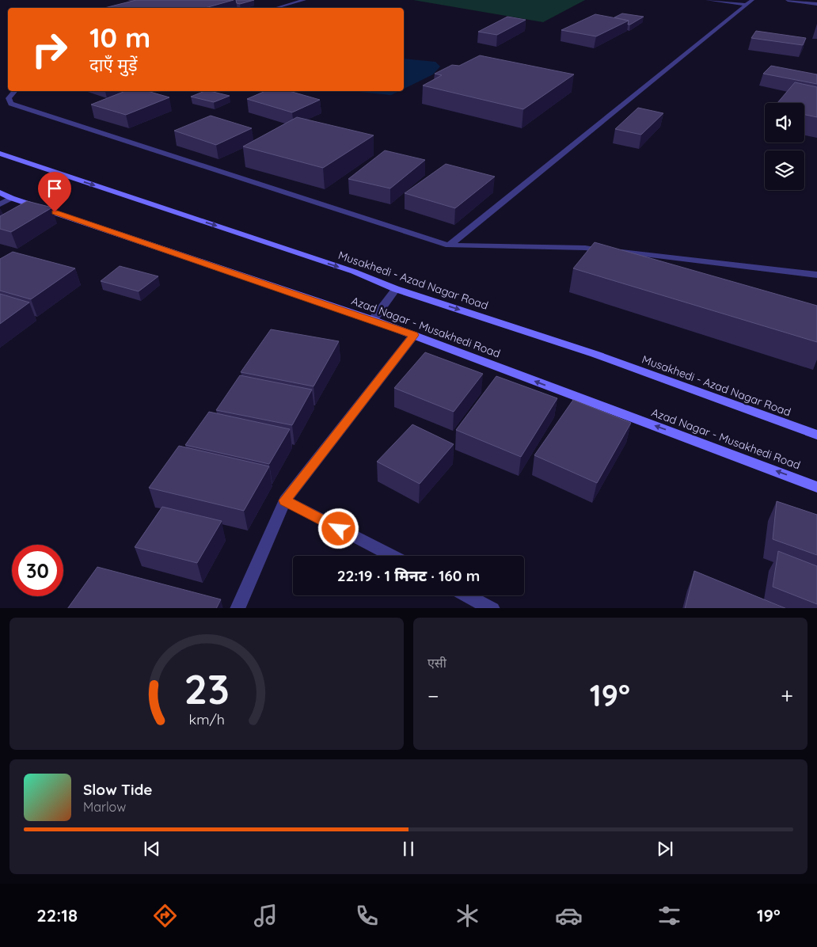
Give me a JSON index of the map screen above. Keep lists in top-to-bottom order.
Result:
{
  "streets": {
    "main road": ["Musakhedi - Azad Nagar Road", "Azad Nagar - Musakhedi Road"]
  },
  "one_way": ["Musakhedi - Azad Nagar Road", "Azad Nagar - Musakhedi Road"],
  "page": {
    "turn": ["10 m", "दाएँ मुड़ें"],
    "limit": "30",
    "trip": "22:19 · 1 मिनट · 160 m",
    "tile": "एसी",
    "heat": ["−", "19°", "+"],
    "song": ["Slow Tide", "Marlow"],
    "tabs": ["22:18", "19°"],
    "gauge": ["23", "km/h"]
  }
}
